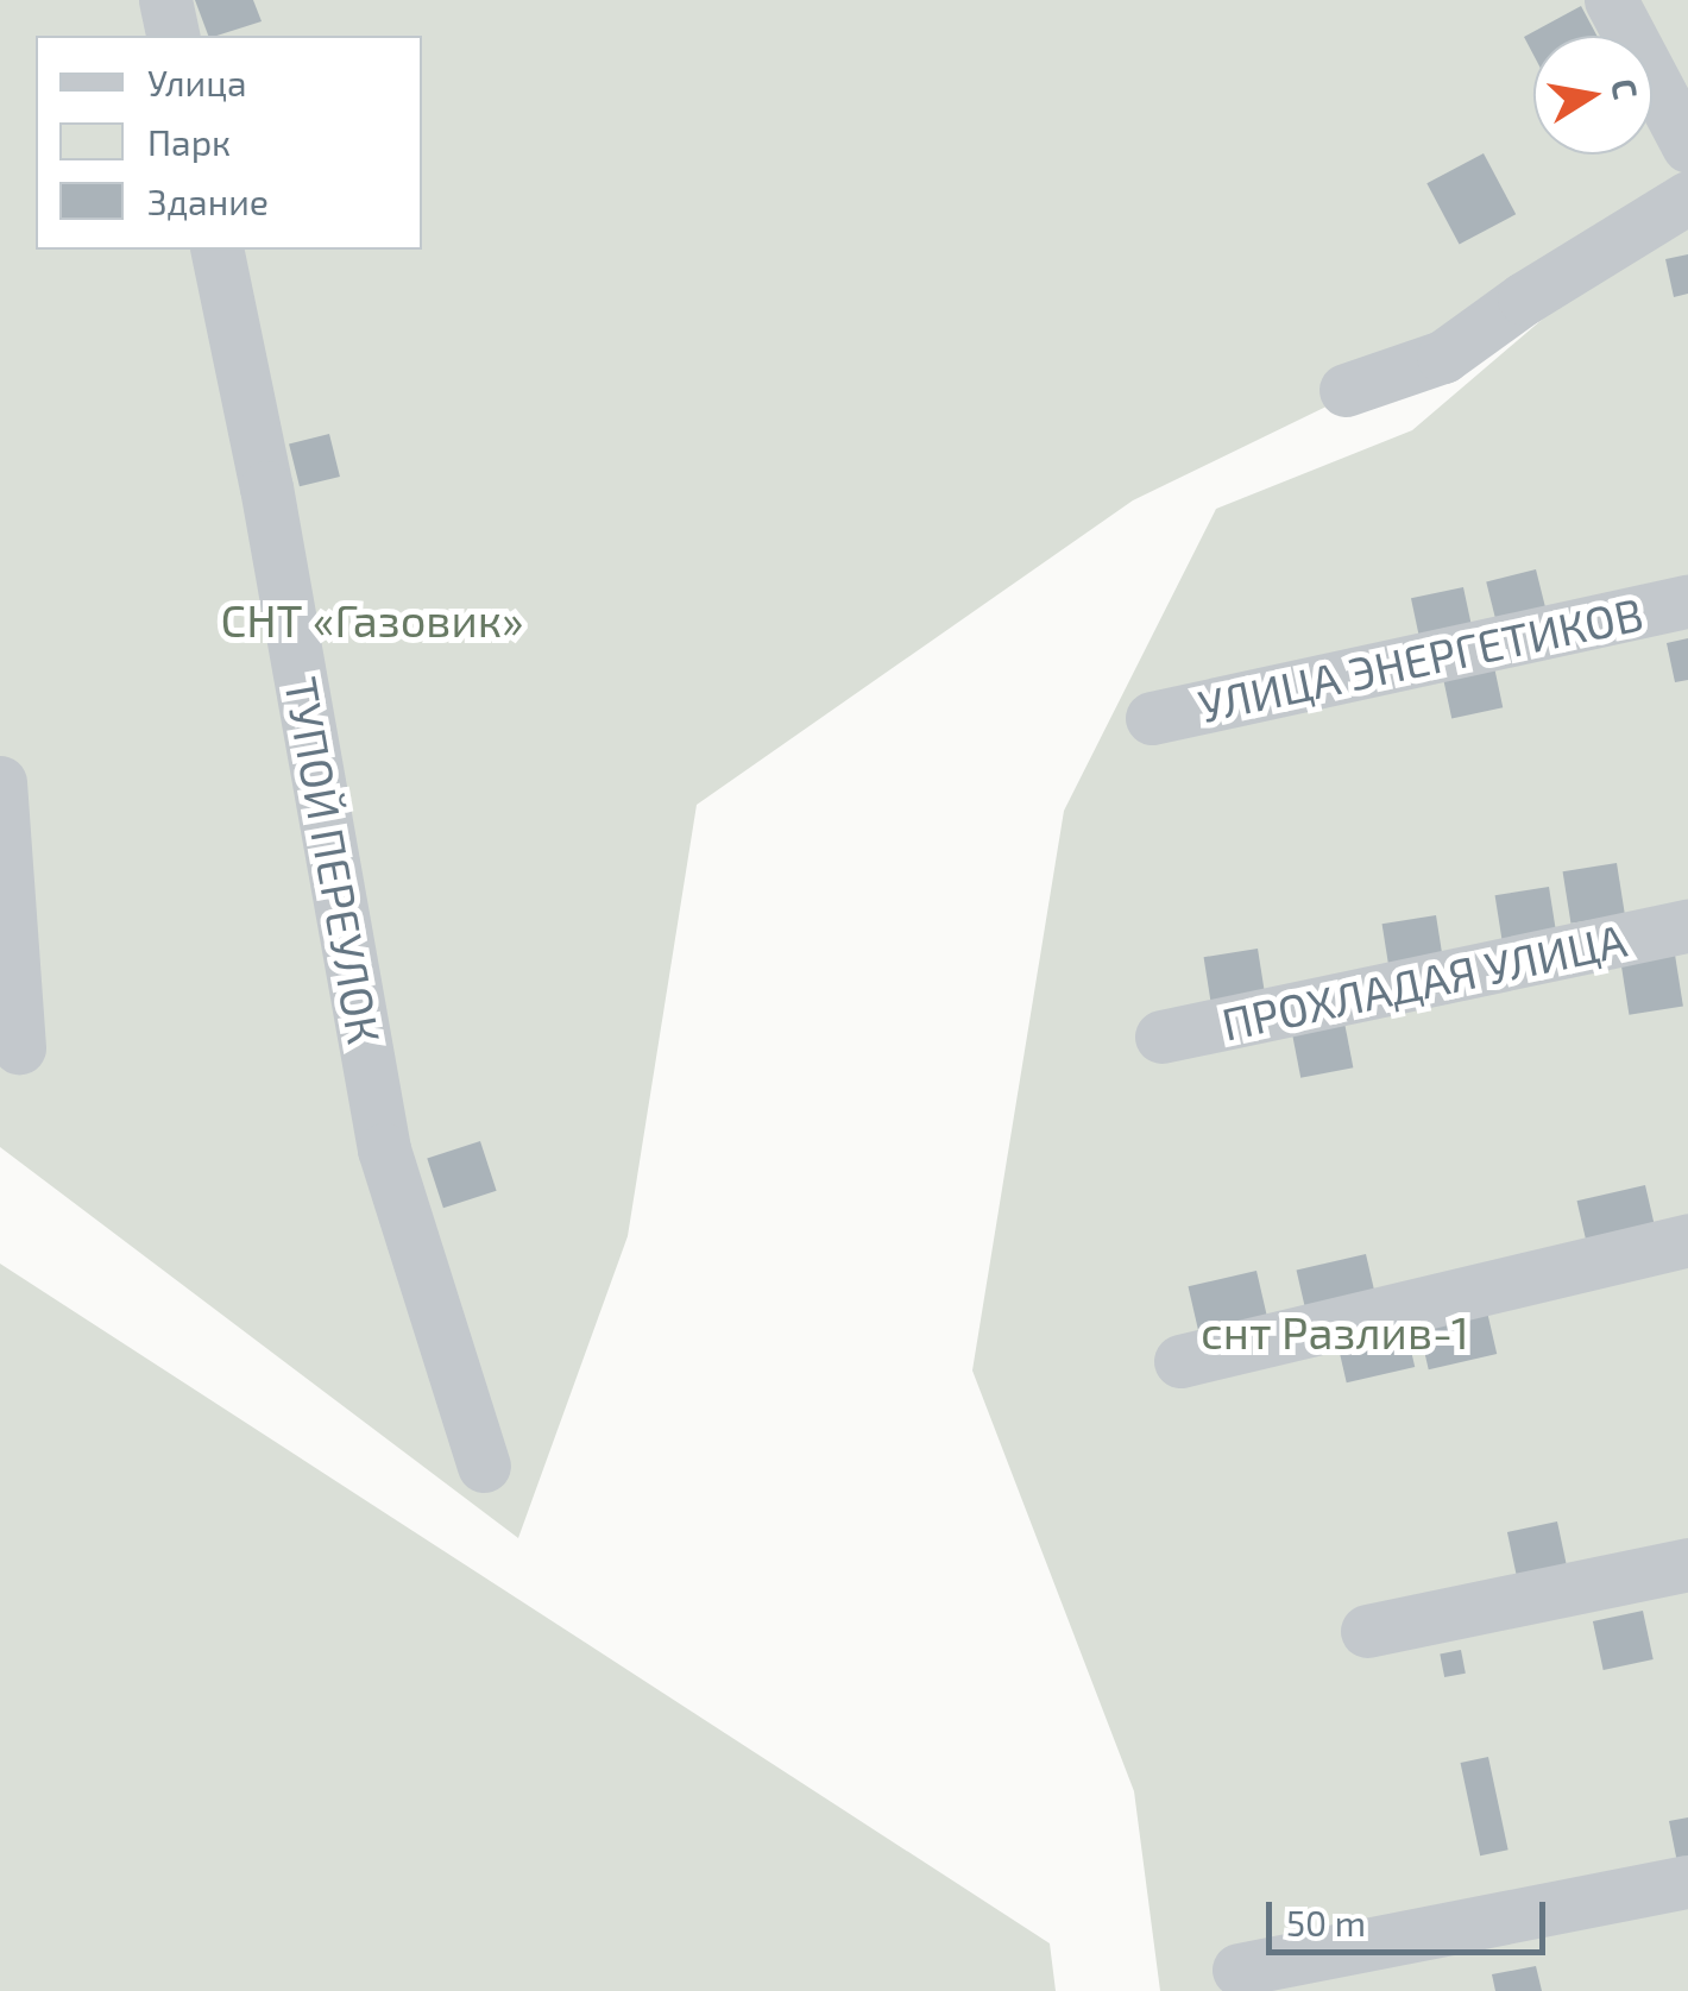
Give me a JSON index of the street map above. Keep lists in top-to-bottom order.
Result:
{
  "streets": {
    "lane": ["УЛИЦА ЭНЕРГЕТИКОВ", "ТУПОЙ ПЕРЕУЛОК", "ПРОХЛАДАЯ УЛИЦА"]
  },
  "parks": ["СНТ «Газовик»", "снт Разлив-1"],
  "legend": ["Улица", "Парк", "Здание"],
  "scale_bar": "50 m",
  "north": "right"
}
